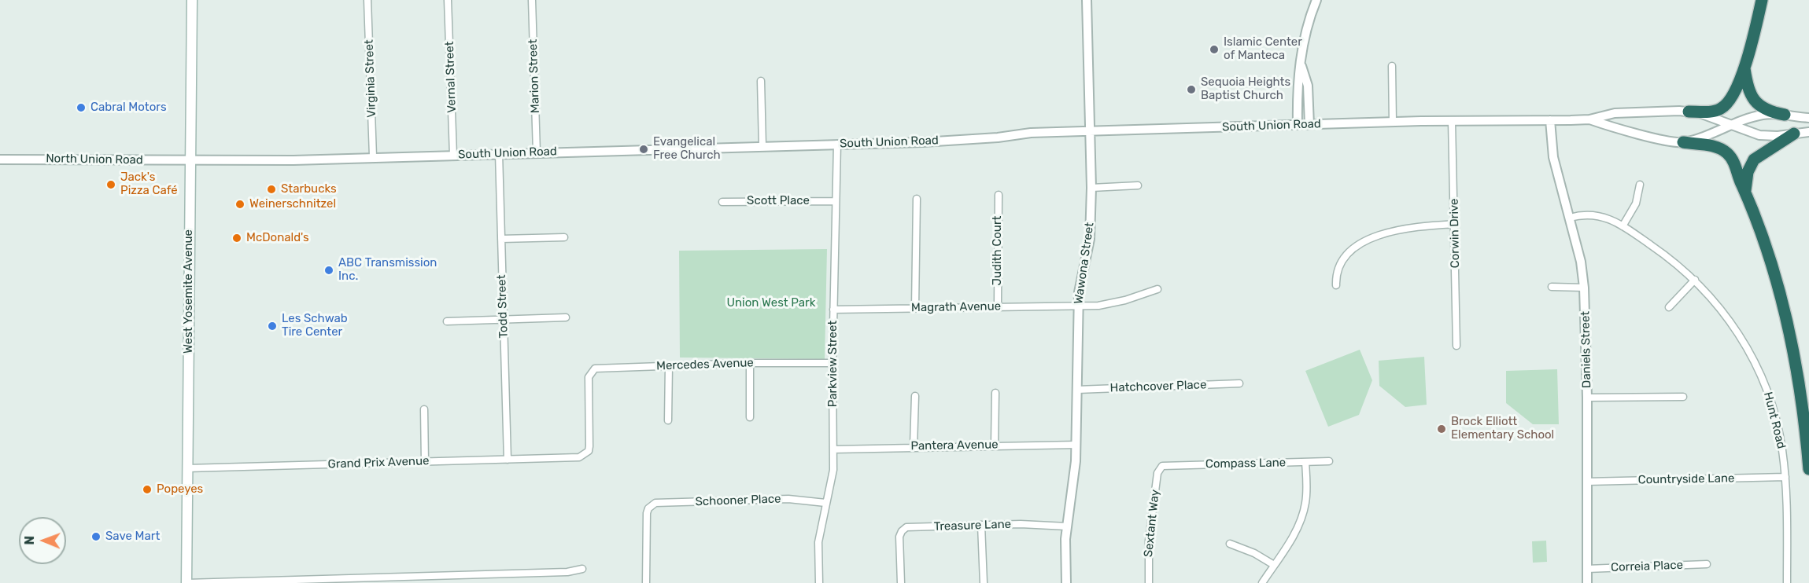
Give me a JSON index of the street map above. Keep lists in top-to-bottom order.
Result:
{
  "streets": {
    "main road": ["West Yosemite Avenue"],
    "street": [
      "Marion Street",
      "Vernal Street",
      "Virginia Street",
      "South Union Road",
      "North Union Road",
      "Scott Place",
      "Corwin Drive",
      "Judith Court",
      "Wawona Street",
      "Todd Street",
      "Magrath Avenue",
      "Daniels Street",
      "Parkview Street",
      "Mercedes Avenue",
      "Hatchcover Place",
      "Hunt Road",
      "Pantera Avenue",
      "Grand Prix Avenue",
      "Compass Lane",
      "Countryside Lane",
      "Schooner Place",
      "Sextant Way",
      "Treasure Lane",
      "Correia Place"
    ]
  },
  "crossings": [
    ["Marion Street", "South Union Road"],
    ["Vernal Street", "South Union Road"],
    ["Virginia Street", "South Union Road"],
    ["South Union Road", "North Union Road"],
    ["South Union Road", "Corwin Drive"],
    ["South Union Road", "Wawona Street"],
    ["South Union Road", "West Yosemite Avenue"],
    ["South Union Road", "Todd Street"],
    ["South Union Road", "Daniels Street"],
    ["South Union Road", "Parkview Street"],
    ["North Union Road", "West Yosemite Avenue"],
    ["Scott Place", "Parkview Street"],
    ["Judith Court", "Magrath Avenue"],
    ["Wawona Street", "Magrath Avenue"],
    ["Wawona Street", "Hatchcover Place"],
    ["Wawona Street", "Pantera Avenue"],
    ["Wawona Street", "Treasure Lane"],
    ["West Yosemite Avenue", "Grand Prix Avenue"],
    ["Todd Street", "Grand Prix Avenue"],
    ["Magrath Avenue", "Parkview Street"],
    ["Daniels Street", "Hunt Road"],
    ["Daniels Street", "Countryside Lane"],
    ["Daniels Street", "Correia Place"],
    ["Parkview Street", "Mercedes Avenue"],
    ["Parkview Street", "Pantera Avenue"],
    ["Parkview Street", "Schooner Place"],
    ["Mercedes Avenue", "Grand Prix Avenue"],
    ["Hunt Road", "Countryside Lane"],
    ["Compass Lane", "Sextant Way"]
  ],
  "parks": ["Union West Park"],
  "places": [
    "Islamic Center of Manteca",
    "Sequoia Heights Baptist Church",
    "Cabral Motors",
    "Evangelical Free Church",
    "Jack's Pizza Café",
    "Starbucks",
    "Weinerschnitzel",
    "McDonald's",
    "ABC Transmission Inc.",
    "Les Schwab Tire Center",
    "Brock Elliott Elementary School",
    "Popeyes",
    "Save Mart"
  ],
  "north": "left"
}
